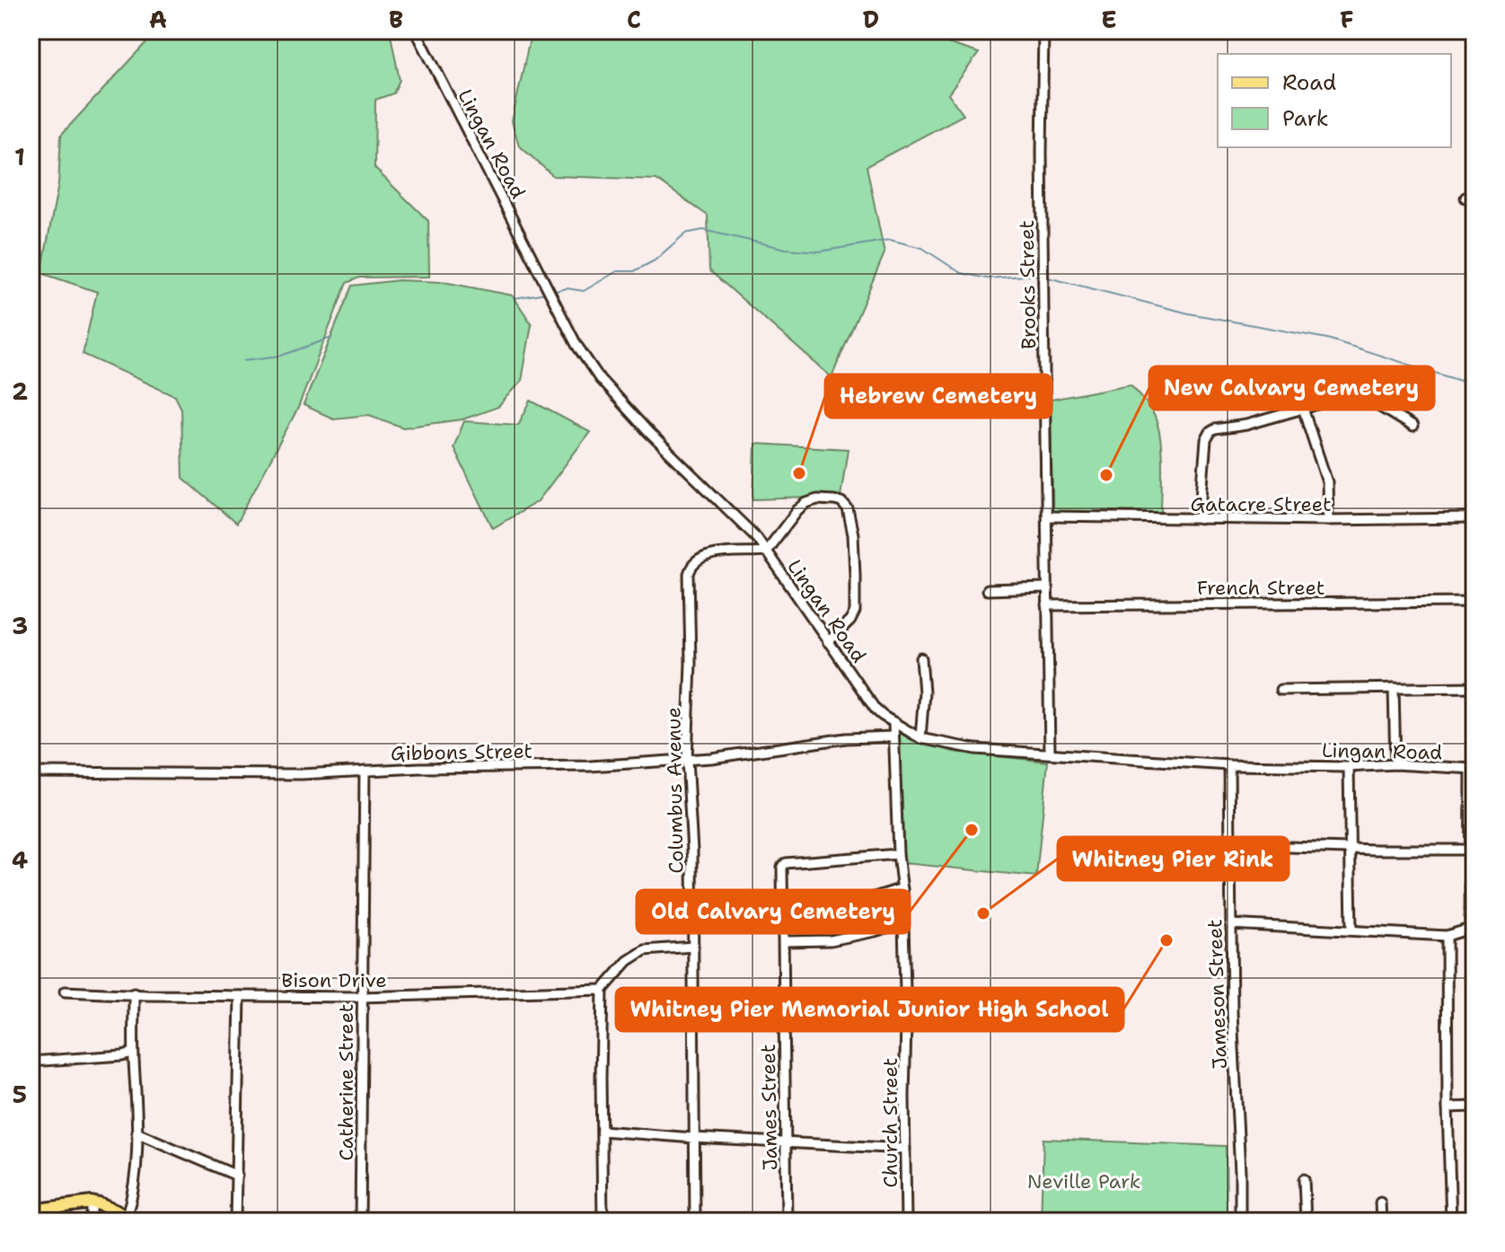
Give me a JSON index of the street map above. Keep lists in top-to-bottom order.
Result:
{
  "streets": {
    "street": [
      "Lingan Road",
      "Brooks Street",
      "Gatacre Street",
      "French Street",
      "Gibbons Street",
      "Columbus Avenue",
      "Bison Drive",
      "Jameson Street",
      "Catherine Street",
      "James Street",
      "Church Street"
    ]
  },
  "crossings": [
    ["Lingan Road", "Brooks Street"],
    ["Lingan Road", "Columbus Avenue"],
    ["Lingan Road", "Jameson Street"],
    ["Lingan Road", "Church Street"],
    ["Brooks Street", "Gatacre Street"],
    ["Brooks Street", "French Street"],
    ["Gibbons Street", "Columbus Avenue"],
    ["Gibbons Street", "Catherine Street"],
    ["Gibbons Street", "Church Street"],
    ["Bison Drive", "Catherine Street"],
    ["James Street", "Church Street"]
  ],
  "parks": ["Neville Park"],
  "places": [
    "Hebrew Cemetery",
    "New Calvary Cemetery",
    "Old Calvary Cemetery",
    "Whitney Pier Rink",
    "Whitney Pier Memorial Junior High School"
  ],
  "legend": ["Road", "Park"],
  "grid": {
    "columns": [
      "A",
      "B",
      "C",
      "D",
      "E",
      "F"
    ],
    "rows": [
      "1",
      "2",
      "3",
      "4",
      "5"
    ]
  }
}
